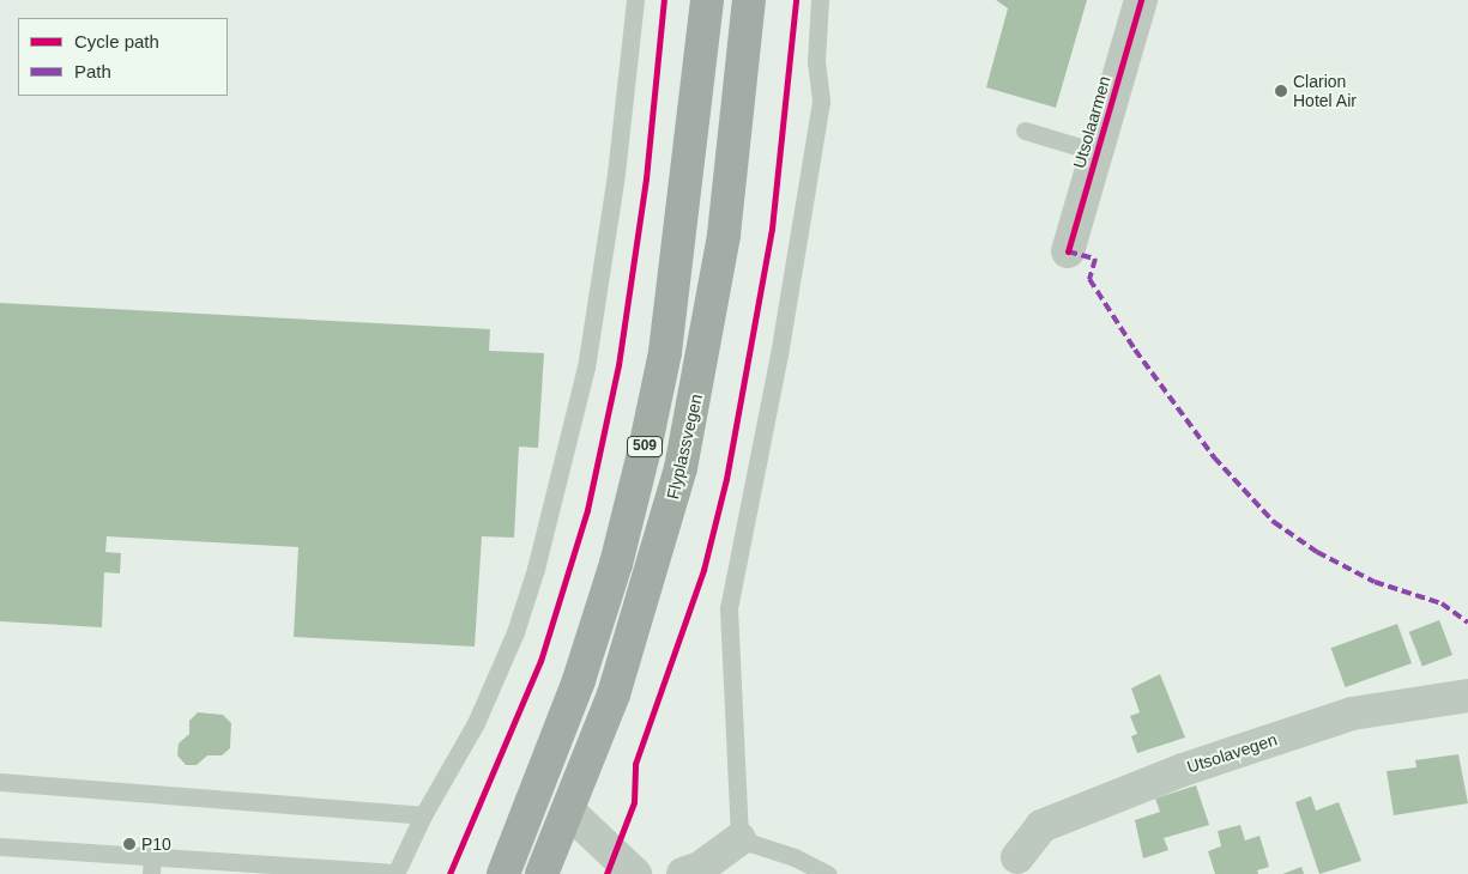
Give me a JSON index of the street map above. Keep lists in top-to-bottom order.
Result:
{
  "streets": {
    "highway": ["509", "Flyplassvegen"],
    "street": ["Utsolaarmen", "Utsolavegen"]
  },
  "places": ["Clarion Hotel Air", "P10"],
  "legend": ["Cycle path", "Path"]
}
